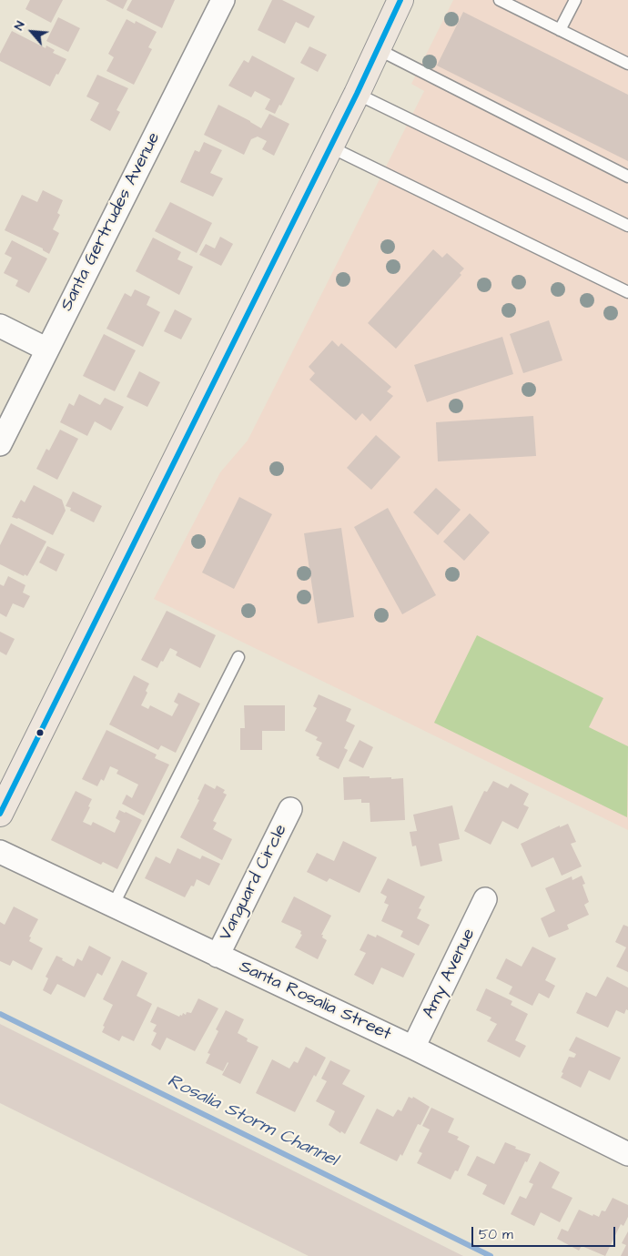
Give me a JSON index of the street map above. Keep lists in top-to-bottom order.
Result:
{
  "streets": {
    "street": [
      "Santa Gertrudes Avenue",
      "Vanguard Circle",
      "Amy Avenue",
      "Santa Rosalia Street"
    ]
  },
  "crossings": [
    ["Vanguard Circle", "Santa Rosalia Street"],
    ["Amy Avenue", "Santa Rosalia Street"]
  ],
  "water": ["Rosalia Storm Channel"],
  "scale_bar": "50 m",
  "north": "top left"
}
